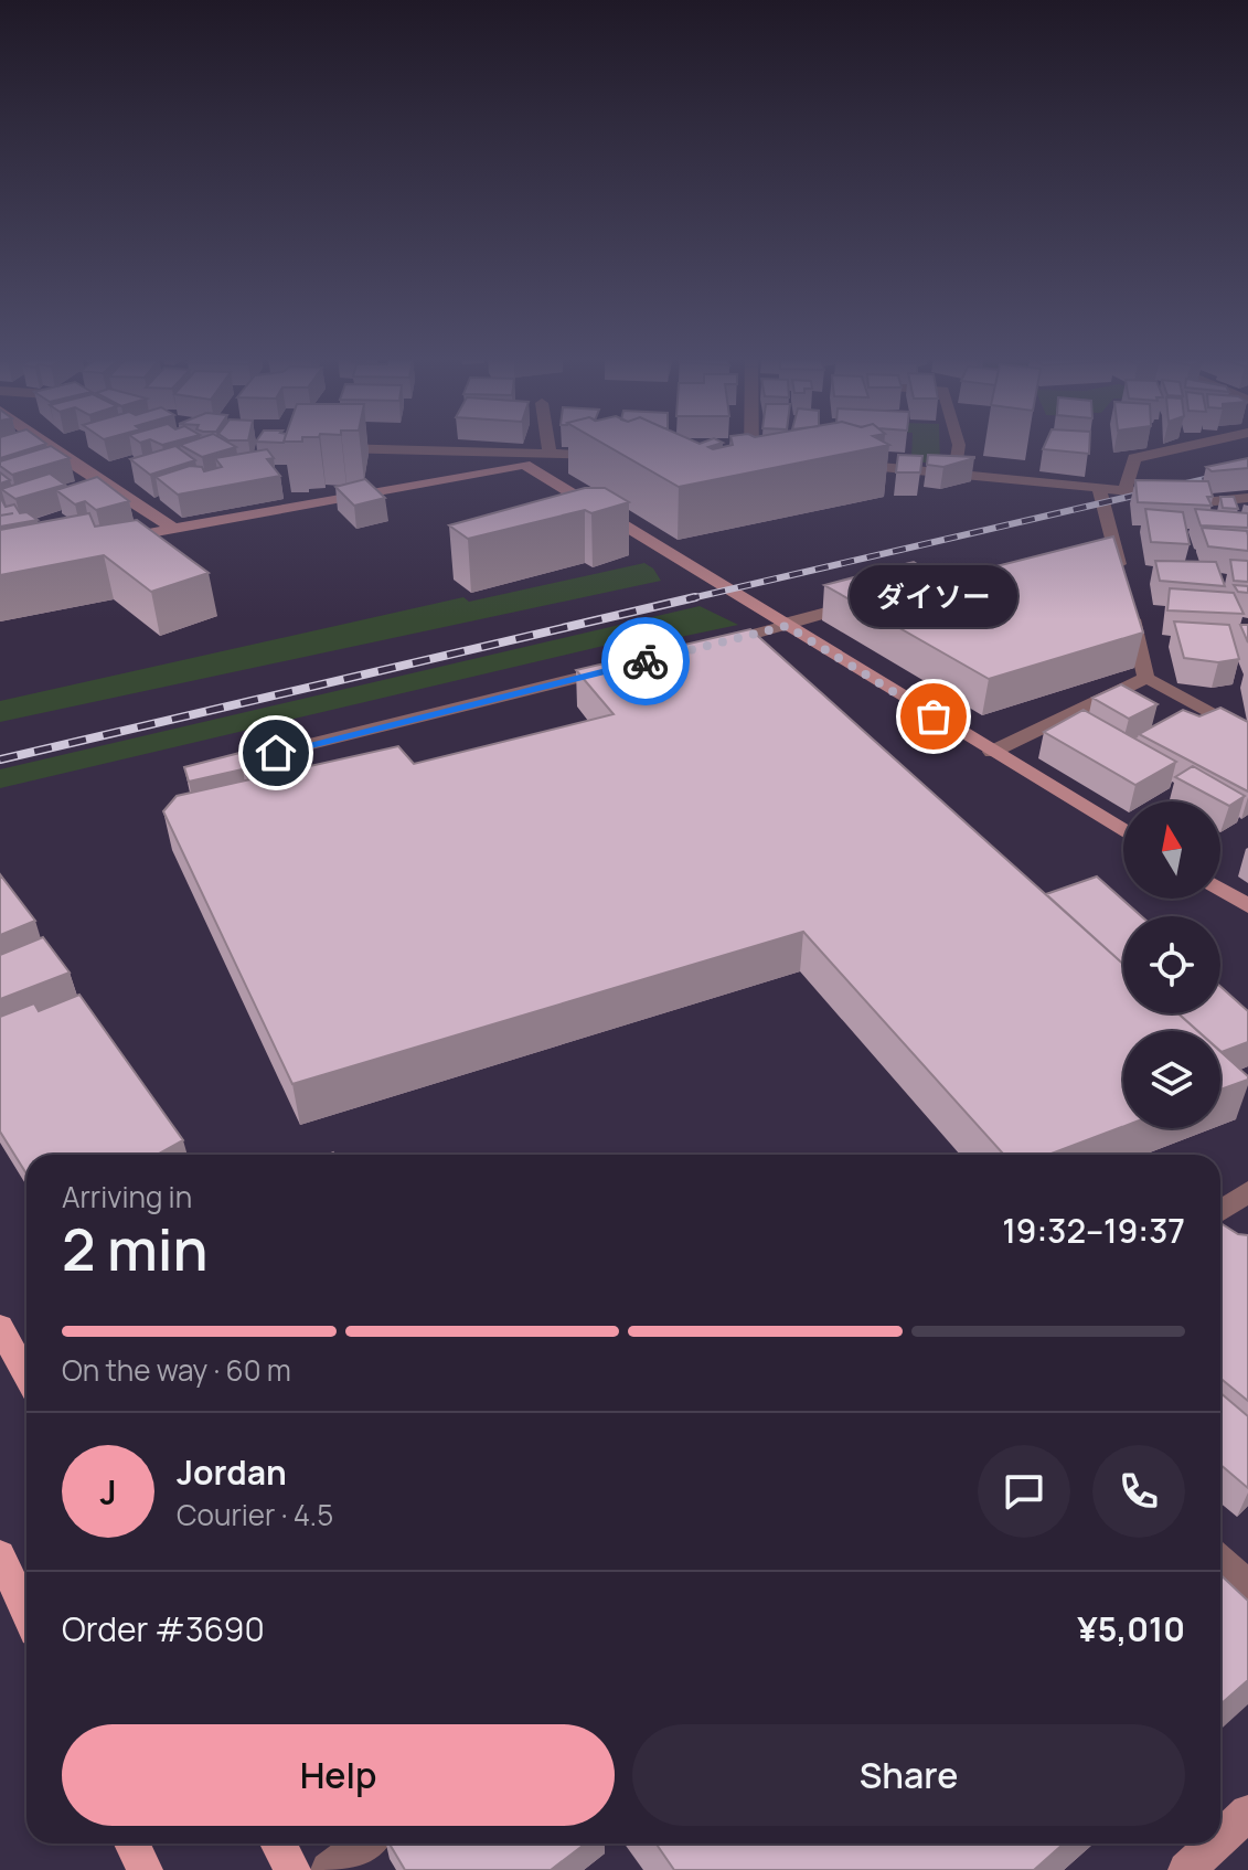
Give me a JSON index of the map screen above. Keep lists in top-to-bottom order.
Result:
{
  "places": ["ダイソー"],
  "north": "top",
  "page": {
    "bubble": "ダイソー",
    "heading": ["2 min", "Arriving in", "19:32–19:37"],
    "panel": [
      "Jordan",
      "Courier · 4.5",
      "Order #3690",
      "¥5,010"
    ],
    "bar": "On the way · 60 m",
    "round": "J",
    "buttons": ["Help", "Share"]
  }
}
